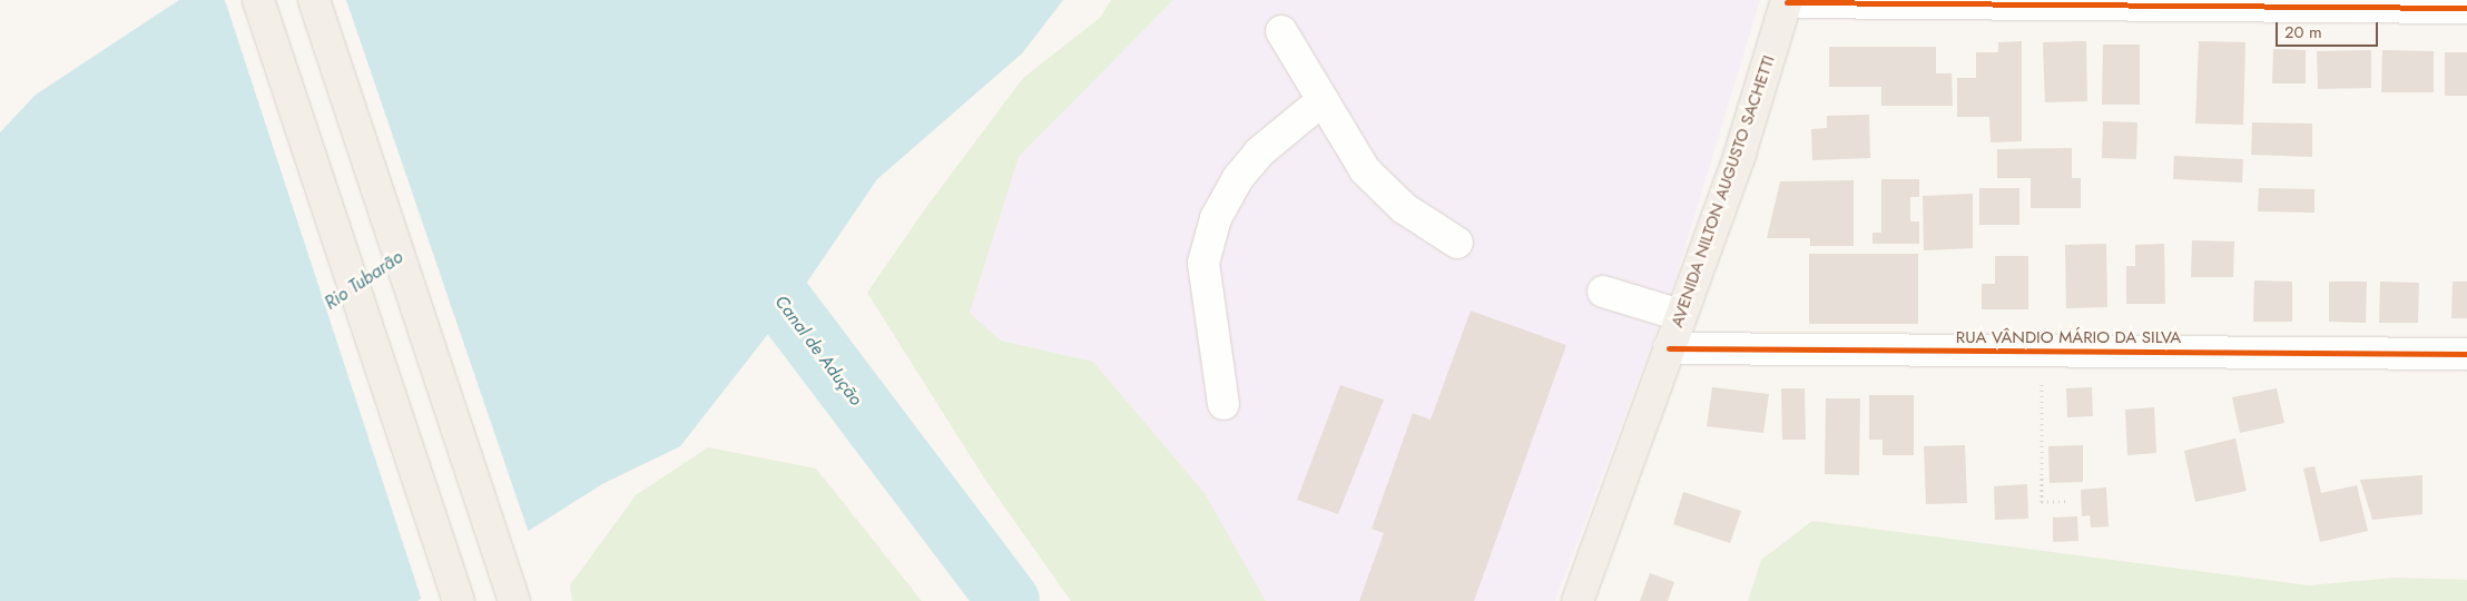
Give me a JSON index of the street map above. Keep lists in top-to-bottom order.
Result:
{
  "streets": {
    "main road": ["AVENIDA NILTON AUGUSTO SACHETTI"],
    "street": ["RUA VÂNDIO MÁRIO DA SILVA"]
  },
  "crossings": [
    ["AVENIDA NILTON AUGUSTO SACHETTI", "RUA VÂNDIO MÁRIO DA SILVA"]
  ],
  "water": ["Rio Tubarão", "Canal de Adução"],
  "scale_bar": "20 m"
}
